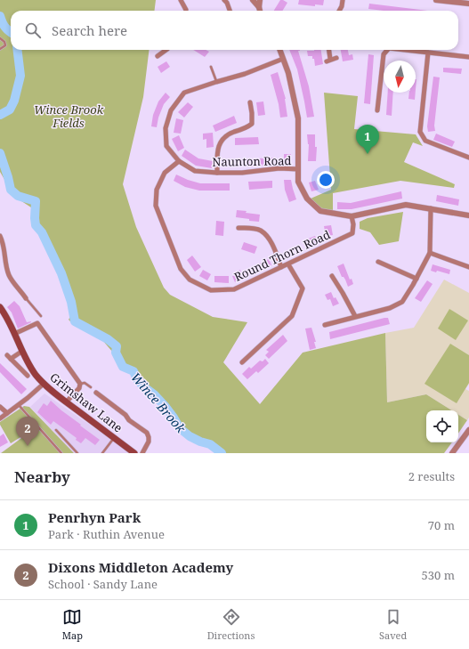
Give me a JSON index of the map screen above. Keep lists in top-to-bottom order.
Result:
{
  "streets": {
    "main road": ["Grimshaw Lane"],
    "street": ["Naunton Road", "Round Thorn Road"]
  },
  "crossings": [
    ["Naunton Road", "Round Thorn Road"]
  ],
  "water": ["Wince Brook"],
  "parks": ["Wince Brook Fields"],
  "north": "bottom",
  "page": {
    "search": "Search here",
    "pins": ["1", "2"],
    "heading": ["Nearby", "2 results"],
    "list": [
      {
        "mark": "1",
        "name": "Penrhyn Park",
        "note": "Park · Ruthin Avenue",
        "value": "70 m"
      },
      {
        "mark": "2",
        "name": "Dixons Middleton Academy",
        "note": "School · Sandy Lane",
        "value": "530 m"
      }
    ],
    "nav": ["Map", "Directions", "Saved"]
  }
}
